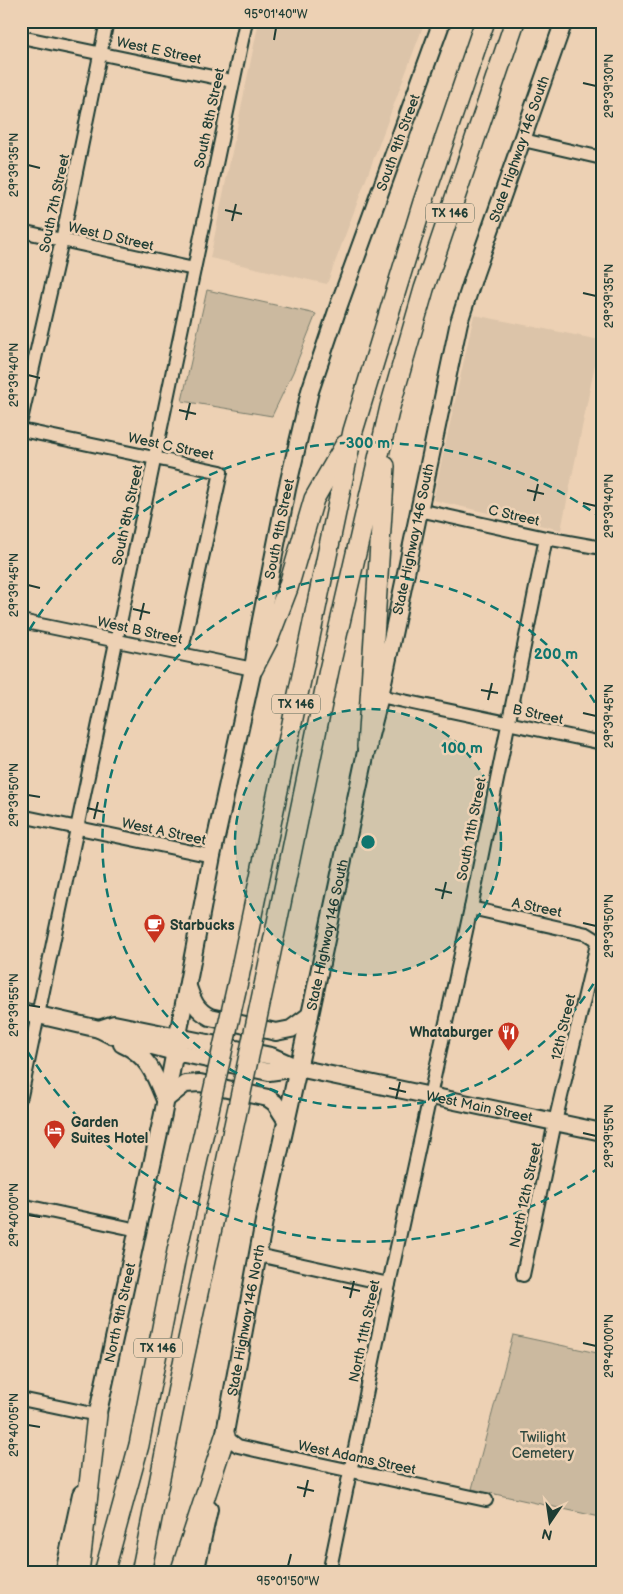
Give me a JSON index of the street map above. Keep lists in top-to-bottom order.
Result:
{
  "streets": {
    "highway": ["TX 146"],
    "main road": [
      "South 9th Street",
      "State Highway 146 South",
      "West Main Street",
      "North 9th Street",
      "State Highway 146 North"
    ],
    "street": [
      "West E Street",
      "South 8th Street",
      "South 7th Street",
      "West D Street",
      "West C Street",
      "C Street",
      "West B Street",
      "B Street",
      "South 11th Street",
      "West A Street",
      "A Street",
      "12th Street",
      "North 12th Street",
      "North 11th Street",
      "West Adams Street"
    ]
  },
  "crossings": [
    ["West E Street", "South 8th Street"],
    ["West E Street", "South 7th Street"],
    ["South 8th Street", "West D Street"],
    ["South 8th Street", "West C Street"],
    ["South 8th Street", "West B Street"],
    ["South 8th Street", "West A Street"],
    ["South 8th Street", "West Main Street"],
    ["South 9th Street", "West B Street"],
    ["South 9th Street", "West A Street"],
    ["South 9th Street", "West Main Street"],
    ["South 9th Street", "North 9th Street"],
    ["State Highway 146 South", "C Street"],
    ["State Highway 146 South", "B Street"],
    ["State Highway 146 South", "West Main Street"],
    ["State Highway 146 South", "State Highway 146 North"],
    ["South 7th Street", "West D Street"],
    ["West C Street", "West B Street"],
    ["C Street", "South 11th Street"],
    ["B Street", "South 11th Street"],
    ["South 11th Street", "A Street"],
    ["South 11th Street", "West Main Street"],
    ["South 11th Street", "North 11th Street"],
    ["A Street", "12th Street"],
    ["12th Street", "West Main Street"],
    ["12th Street", "North 12th Street"],
    ["West Main Street", "North 12th Street"],
    ["West Main Street", "North 9th Street"],
    ["West Main Street", "State Highway 146 North"],
    ["West Main Street", "North 11th Street"],
    ["State Highway 146 North", "West Adams Street"],
    ["North 11th Street", "West Adams Street"]
  ],
  "parks": ["Twilight Cemetery"],
  "places": {
    "cafe": ["Starbucks"],
    "restaurant": ["Whataburger"],
    "hotel": ["Garden Suites Hotel"]
  },
  "north": "bottom",
  "coordinates": [
    "95°01'40\"W",
    "29°39'30\"N",
    "29°39'35\"N",
    "29°39'40\"N",
    "29°39'45\"N",
    "29°39'50\"N",
    "29°39'55\"N",
    "29°40'00\"N",
    "29°40'05\"N",
    "95°01'50\"W"
  ],
  "rings": ["300 m", "200 m", "100 m"]
}
